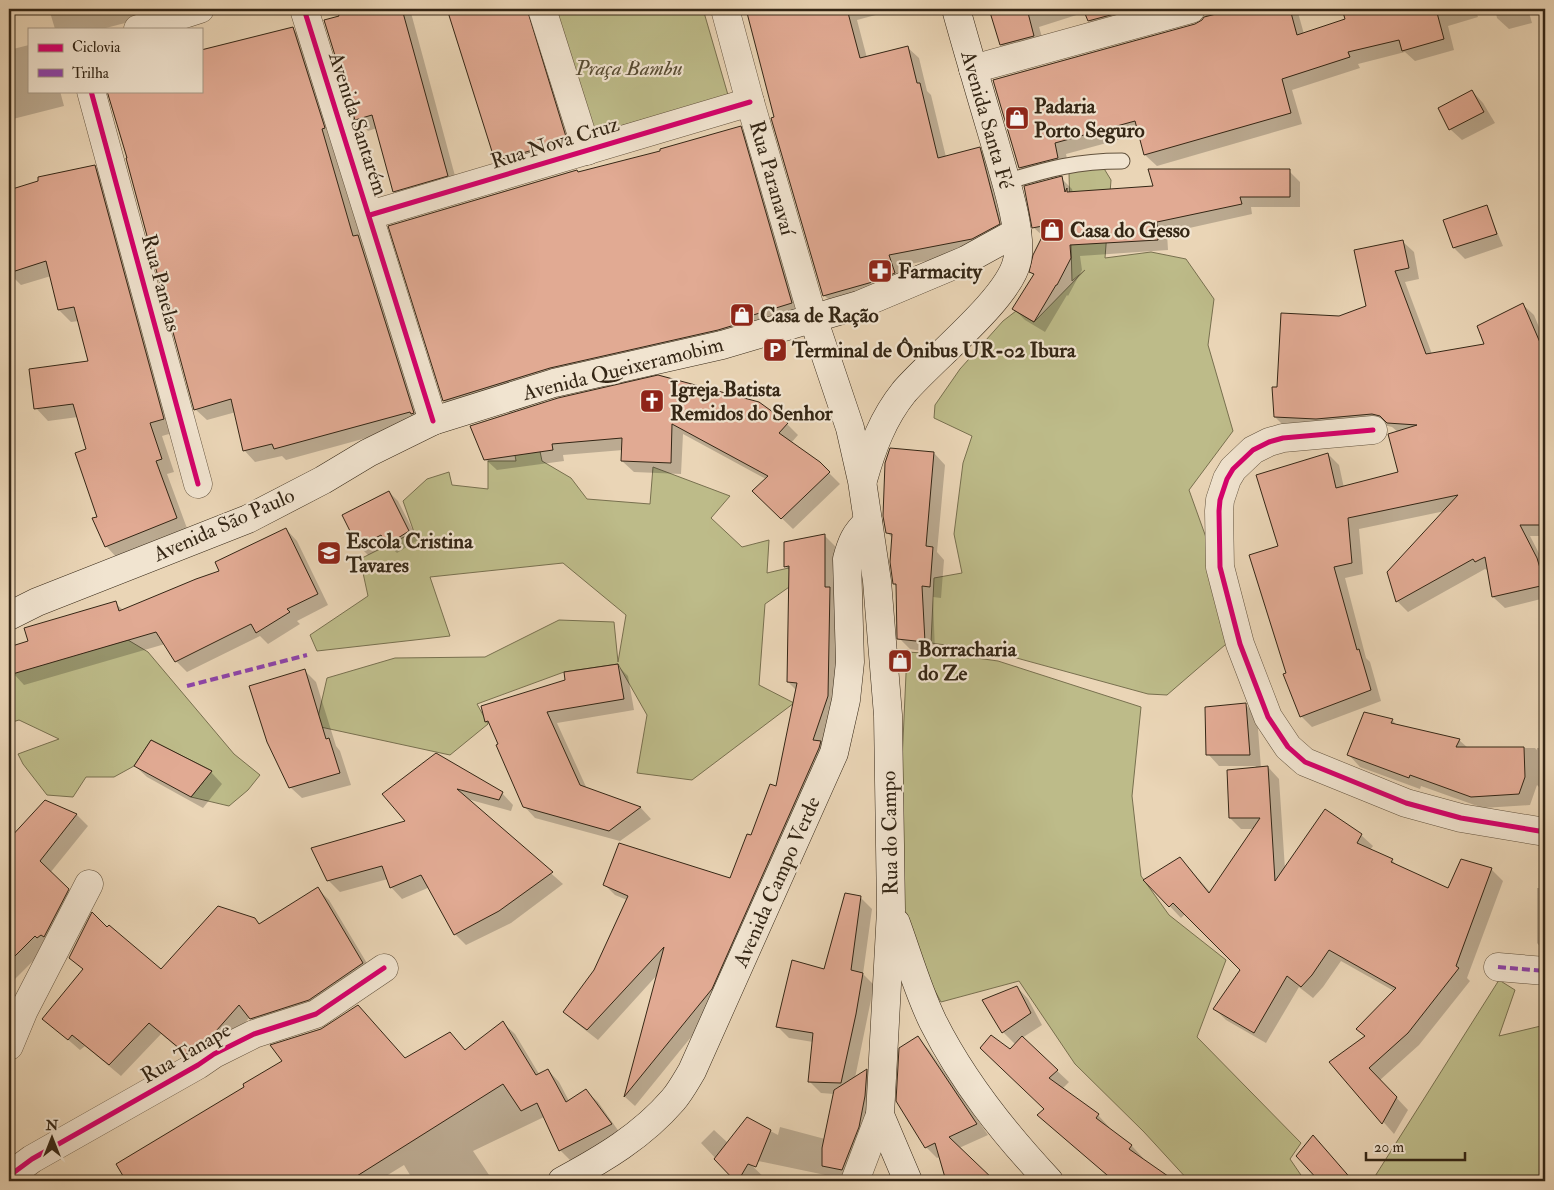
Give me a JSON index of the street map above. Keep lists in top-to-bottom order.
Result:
{
  "streets": {
    "main road": [
      "Avenida Santa Fé",
      "Avenida Santarém",
      "Rua Nova Cruz",
      "Rua Paranavaí",
      "Rua Panelas",
      "Avenida Queixeramobim",
      "Avenida São Paulo",
      "Rua do Campo",
      "Avenida Campo Verde",
      "Rua Tanape"
    ]
  },
  "crossings": [
    ["Avenida Santa Fé", "Avenida Queixeramobim"],
    ["Avenida Santarém", "Rua Nova Cruz"],
    ["Avenida Santarém", "Avenida Queixeramobim"],
    ["Avenida Santarém", "Avenida São Paulo"],
    ["Rua Nova Cruz", "Rua Paranavaí"],
    ["Rua Paranavaí", "Avenida Queixeramobim"],
    ["Avenida Queixeramobim", "Avenida São Paulo"],
    ["Rua do Campo", "Avenida Campo Verde"]
  ],
  "parks": ["Praça Bambu"],
  "places": {
    "shop": [
      "Padaria Porto Seguro",
      "Casa do Gesso",
      "Casa de Ração",
      "Borracharia do Ze"
    ],
    "pharmacy": ["Farmacity"],
    "parking": ["Terminal de Ônibus UR-02 Ibura"],
    "church": ["Igreja Batista Remidos do Senhor"],
    "school or university": ["Escola Cristina Tavares"]
  },
  "legend": ["Ciclovia", "Trilha"],
  "scale_bar": "20 m",
  "north": "top"
}
